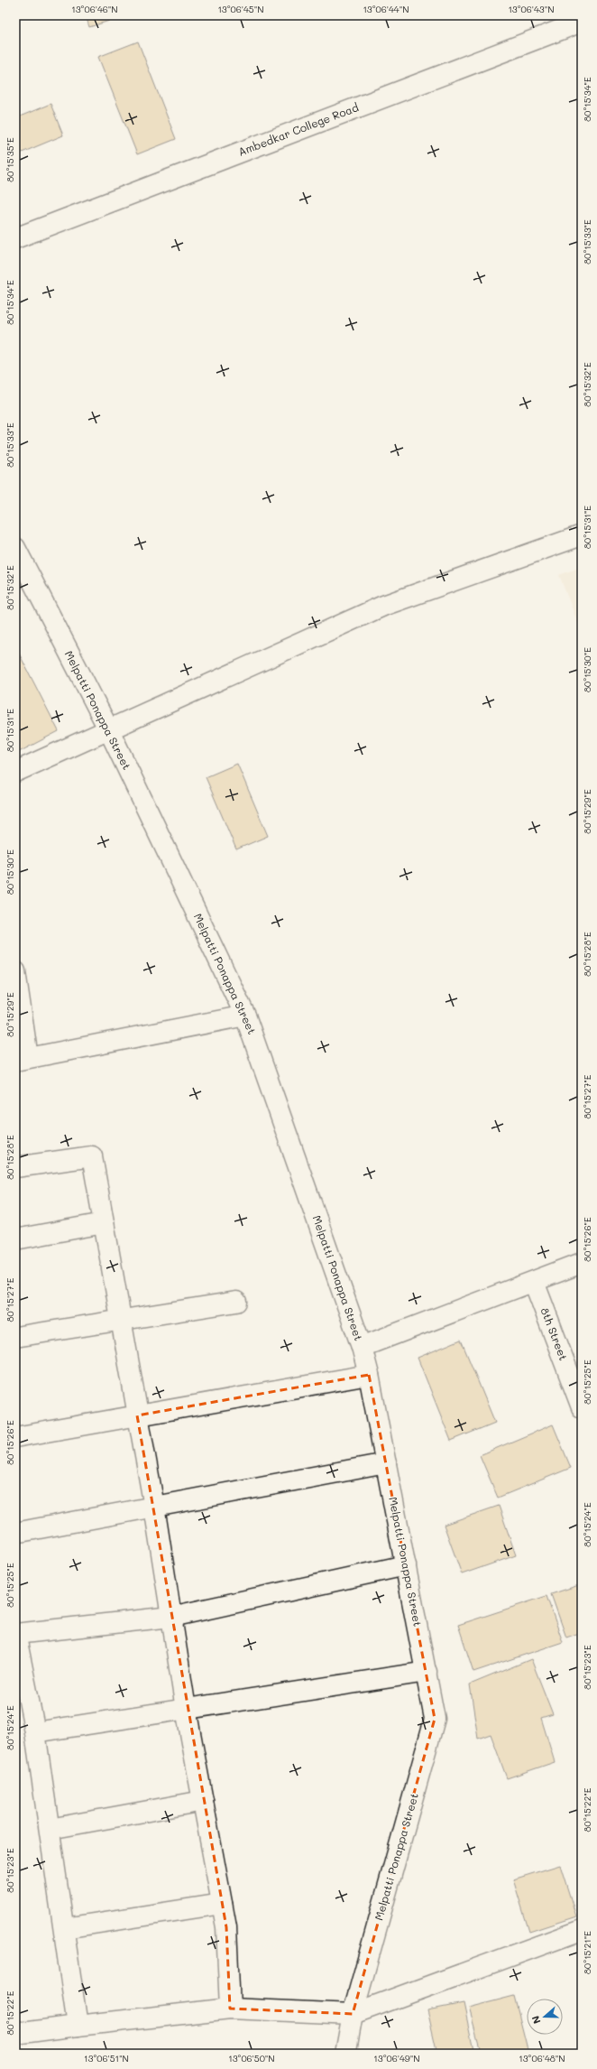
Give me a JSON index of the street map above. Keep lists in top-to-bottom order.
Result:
{
  "streets": {
    "street": ["Ambedkar College Road", "Melpatti Ponappa Street", "8th Street"]
  },
  "north": "left",
  "coordinates": [
    "13°06'46\"N",
    "13°06'45\"N",
    "13°06'44\"N",
    "13°06'43\"N",
    "80°15'34\"E",
    "80°15'35\"E",
    "80°15'33\"E",
    "80°15'32\"E",
    "80°15'31\"E",
    "80°15'30\"E",
    "80°15'29\"E",
    "80°15'28\"E",
    "80°15'27\"E",
    "80°15'26\"E",
    "80°15'25\"E",
    "80°15'24\"E",
    "80°15'23\"E",
    "80°15'22\"E",
    "80°15'21\"E",
    "13°06'51\"N",
    "13°06'50\"N",
    "13°06'49\"N",
    "13°06'48\"N"
  ]
}
